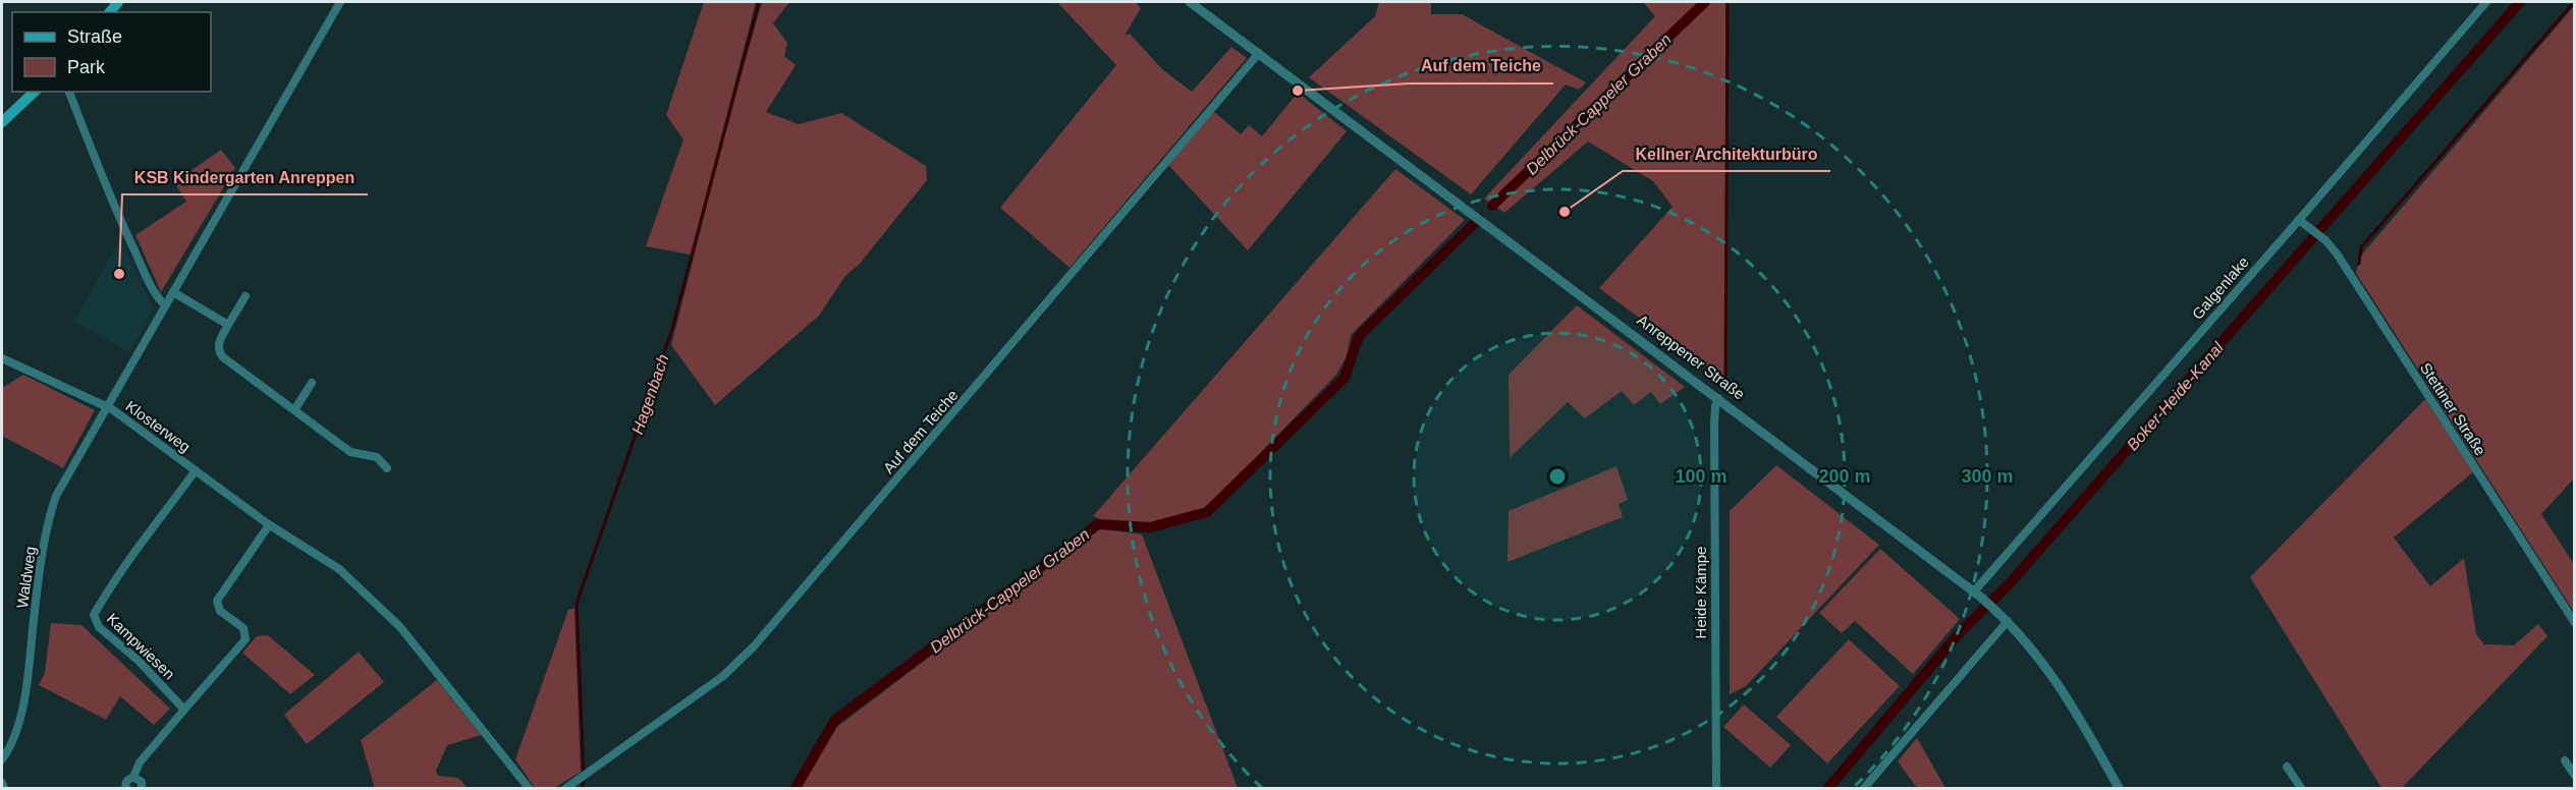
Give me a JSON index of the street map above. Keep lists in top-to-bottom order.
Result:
{
  "streets": {
    "street": [
      "Galgenlake",
      "Anreppener Straße",
      "Stettiner Straße",
      "Klosterweg",
      "Auf dem Teiche",
      "Waldweg",
      "Heide Kämpe",
      "Kampwiesen"
    ]
  },
  "crossings": [
    ["Galgenlake", "Anreppener Straße"],
    ["Galgenlake", "Stettiner Straße"],
    ["Anreppener Straße", "Auf dem Teiche"],
    ["Anreppener Straße", "Heide Kämpe"],
    ["Klosterweg", "Waldweg"],
    ["Klosterweg", "Kampwiesen"]
  ],
  "water": ["Delbrück-Cappeler Graben", "Hagenbach", "Boker-Heide-Kanal"],
  "places": ["Auf dem Teiche", "Kellner Architekturbüro", "KSB Kindergarten Anreppen"],
  "legend": ["Straße", "Park"],
  "rings": ["100 m", "200 m", "300 m"]
}
